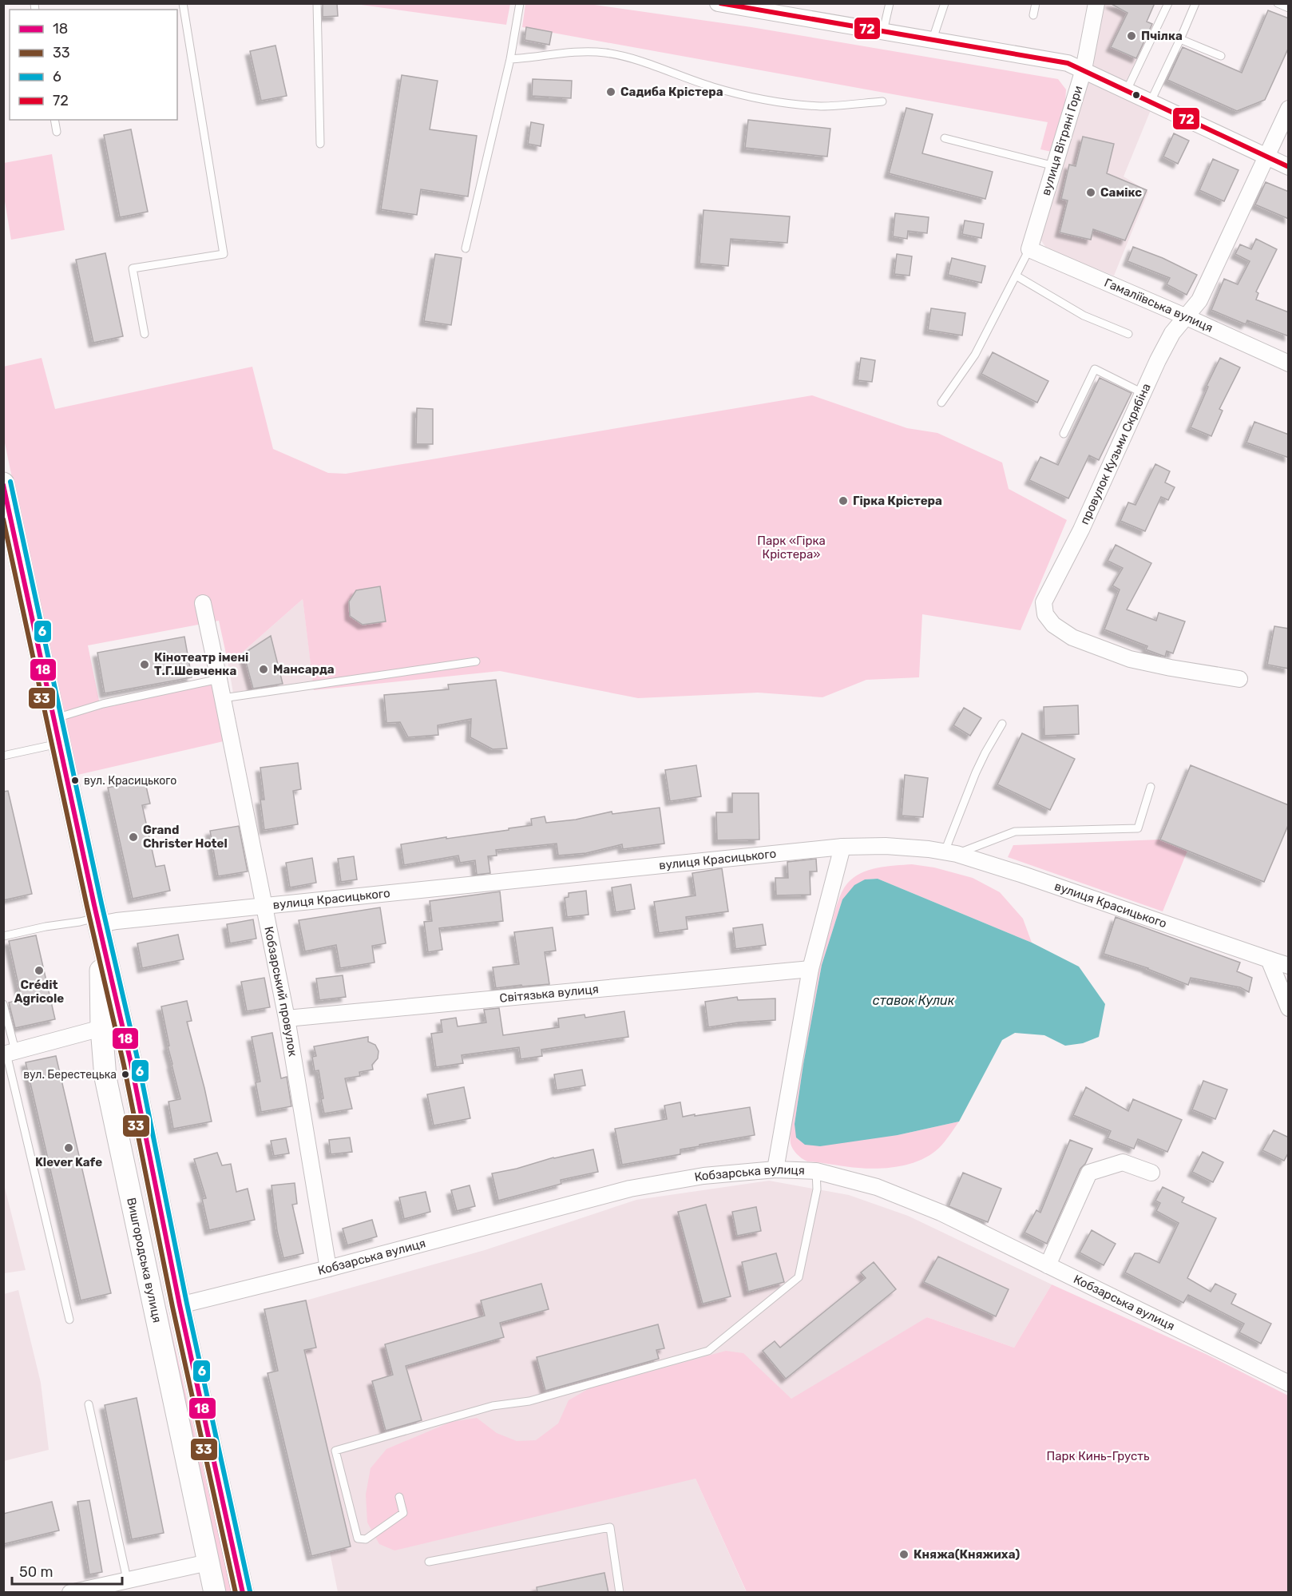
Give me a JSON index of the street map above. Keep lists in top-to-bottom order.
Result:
{
  "streets": {
    "main road": ["Вишгородська вулиця"],
    "street": [
      "вулиця Вітряні Гори",
      "Гамаліївська вулиця",
      "провулок Кузьми Скрябіна",
      "вулиця Красицького",
      "Кобзарський провулок",
      "Світязька вулиця",
      "Кобзарська вулиця"
    ]
  },
  "crossings": [
    ["вулиця Вітряні Гори", "Гамаліївська вулиця"],
    ["Гамаліївська вулиця", "провулок Кузьми Скрябіна"],
    ["вулиця Красицького", "Кобзарський провулок"],
    ["вулиця Красицького", "Вишгородська вулиця"],
    ["Кобзарський провулок", "Світязька вулиця"],
    ["Кобзарський провулок", "Кобзарська вулиця"],
    ["Кобзарська вулиця", "Вишгородська вулиця"]
  ],
  "water": ["ставок Кулик"],
  "parks": ["Парк «Гірка Крістера»", "Парк Кинь-Грусть"],
  "places": [
    "Пчілка",
    "Садиба Крістера",
    "Самікс",
    "Гірка Крістера",
    "Кінотеатр імені Т.Г.Шевченка",
    "Мансарда",
    "вул. Красицького",
    "Grand Christer Hotel",
    "Crédit Agricole",
    "вул. Берестецька",
    "Klever Kafe",
    "Княжа(Княжиха)"
  ],
  "lines": [
    "transit line 72",
    "transit line 6",
    "transit line 18",
    "transit line 33"
  ],
  "legend": [
    "18",
    "33",
    "6",
    "72"
  ],
  "scale_bar": "50 m"
}
